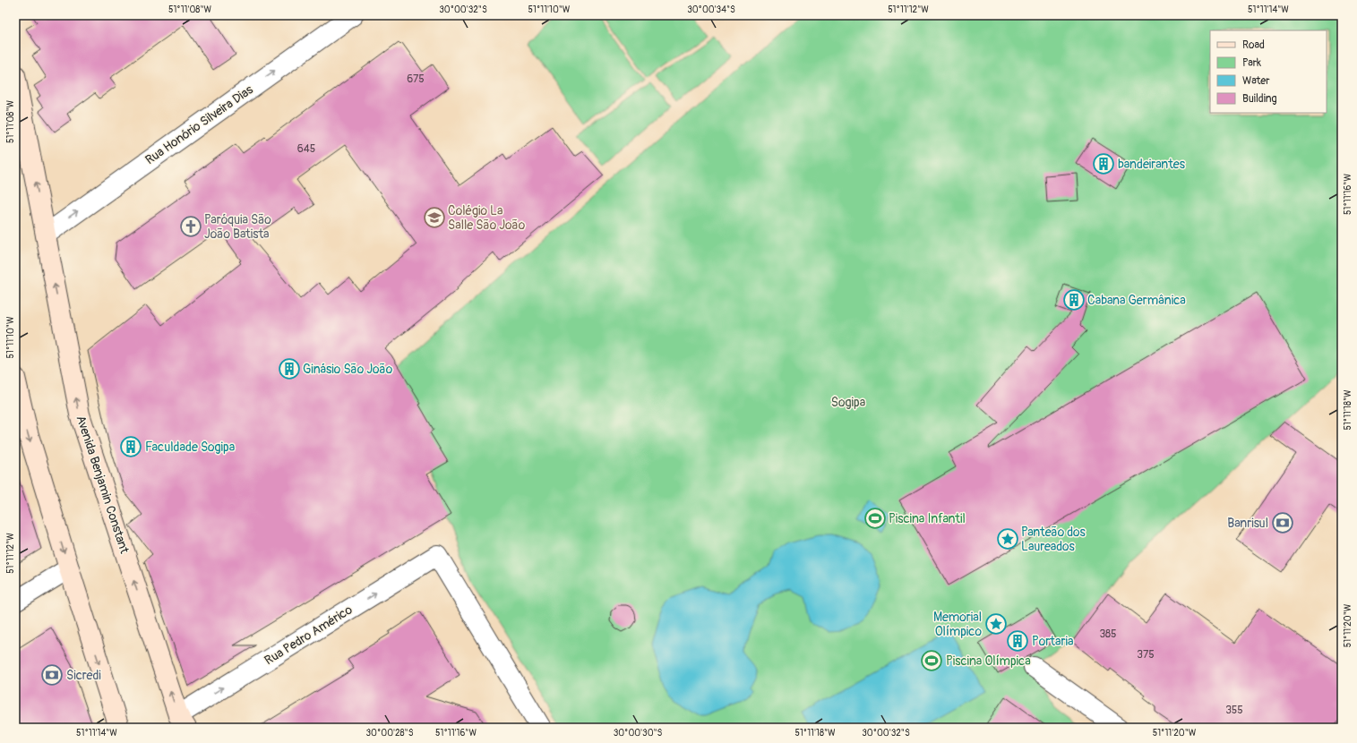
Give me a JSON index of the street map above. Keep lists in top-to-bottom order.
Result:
{
  "streets": {
    "main road": ["Avenida Benjamin Constant"],
    "street": ["Rua Honório Silveira Dias", "Rua Pedro Américo"]
  },
  "crossings": [
    ["Rua Honório Silveira Dias", "Avenida Benjamin Constant"],
    ["Avenida Benjamin Constant", "Rua Pedro Américo"]
  ],
  "one_way": ["Rua Honório Silveira Dias"],
  "parks": ["Sogipa"],
  "places": {
    "building": [
      "bandeirantes",
      "Cabana Germânica",
      "Ginásio São João",
      "Faculdade Sogipa",
      "Portaria"
    ],
    "school or university": ["Colégio La Salle São João"],
    "church": ["Paróquia São João Batista"],
    "sports": ["Piscina Infantil", "Piscina Olímpica"],
    "bank": ["Banrisul", "Sicredi"],
    "place": ["Panteão dos Laureados", "Memorial Olímpico"]
  },
  "house_numbers": [
    "675",
    "645",
    "385",
    "375",
    "355"
  ],
  "legend": [
    "Road",
    "Park",
    "Water",
    "Building"
  ],
  "coordinates": [
    "51°11'08\"W",
    "30°00'32\"S",
    "51°11'10\"W",
    "30°00'34\"S",
    "51°11'12\"W",
    "51°11'14\"W",
    "51°11'16\"W",
    "51°11'18\"W",
    "51°11'20\"W",
    "30°00'28\"S",
    "30°00'30\"S"
  ]
}
